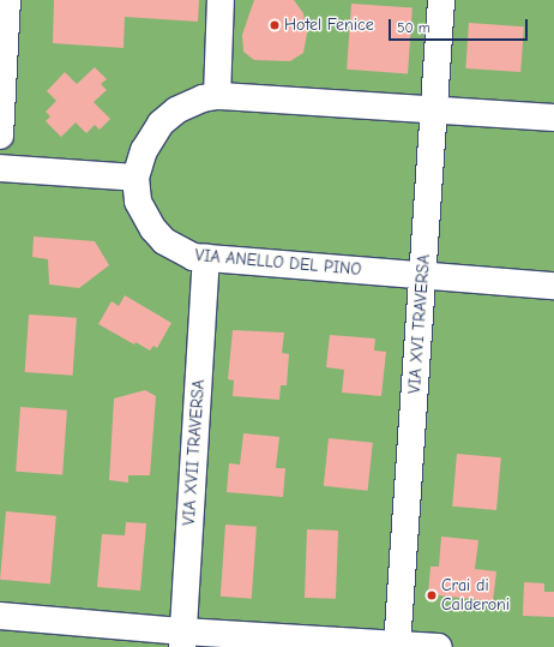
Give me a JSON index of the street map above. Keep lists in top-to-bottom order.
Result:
{
  "streets": {
    "street": ["VIA ANELLO DEL PINO", "VIA XVI TRAVERSA", "VIA XVII TRAVERSA"]
  },
  "crossings": [
    ["VIA ANELLO DEL PINO", "VIA XVI TRAVERSA"],
    ["VIA ANELLO DEL PINO", "VIA XVII TRAVERSA"]
  ],
  "places": ["Hotel Fenice", "Crai di Calderoni"],
  "scale_bar": "50 m"
}
